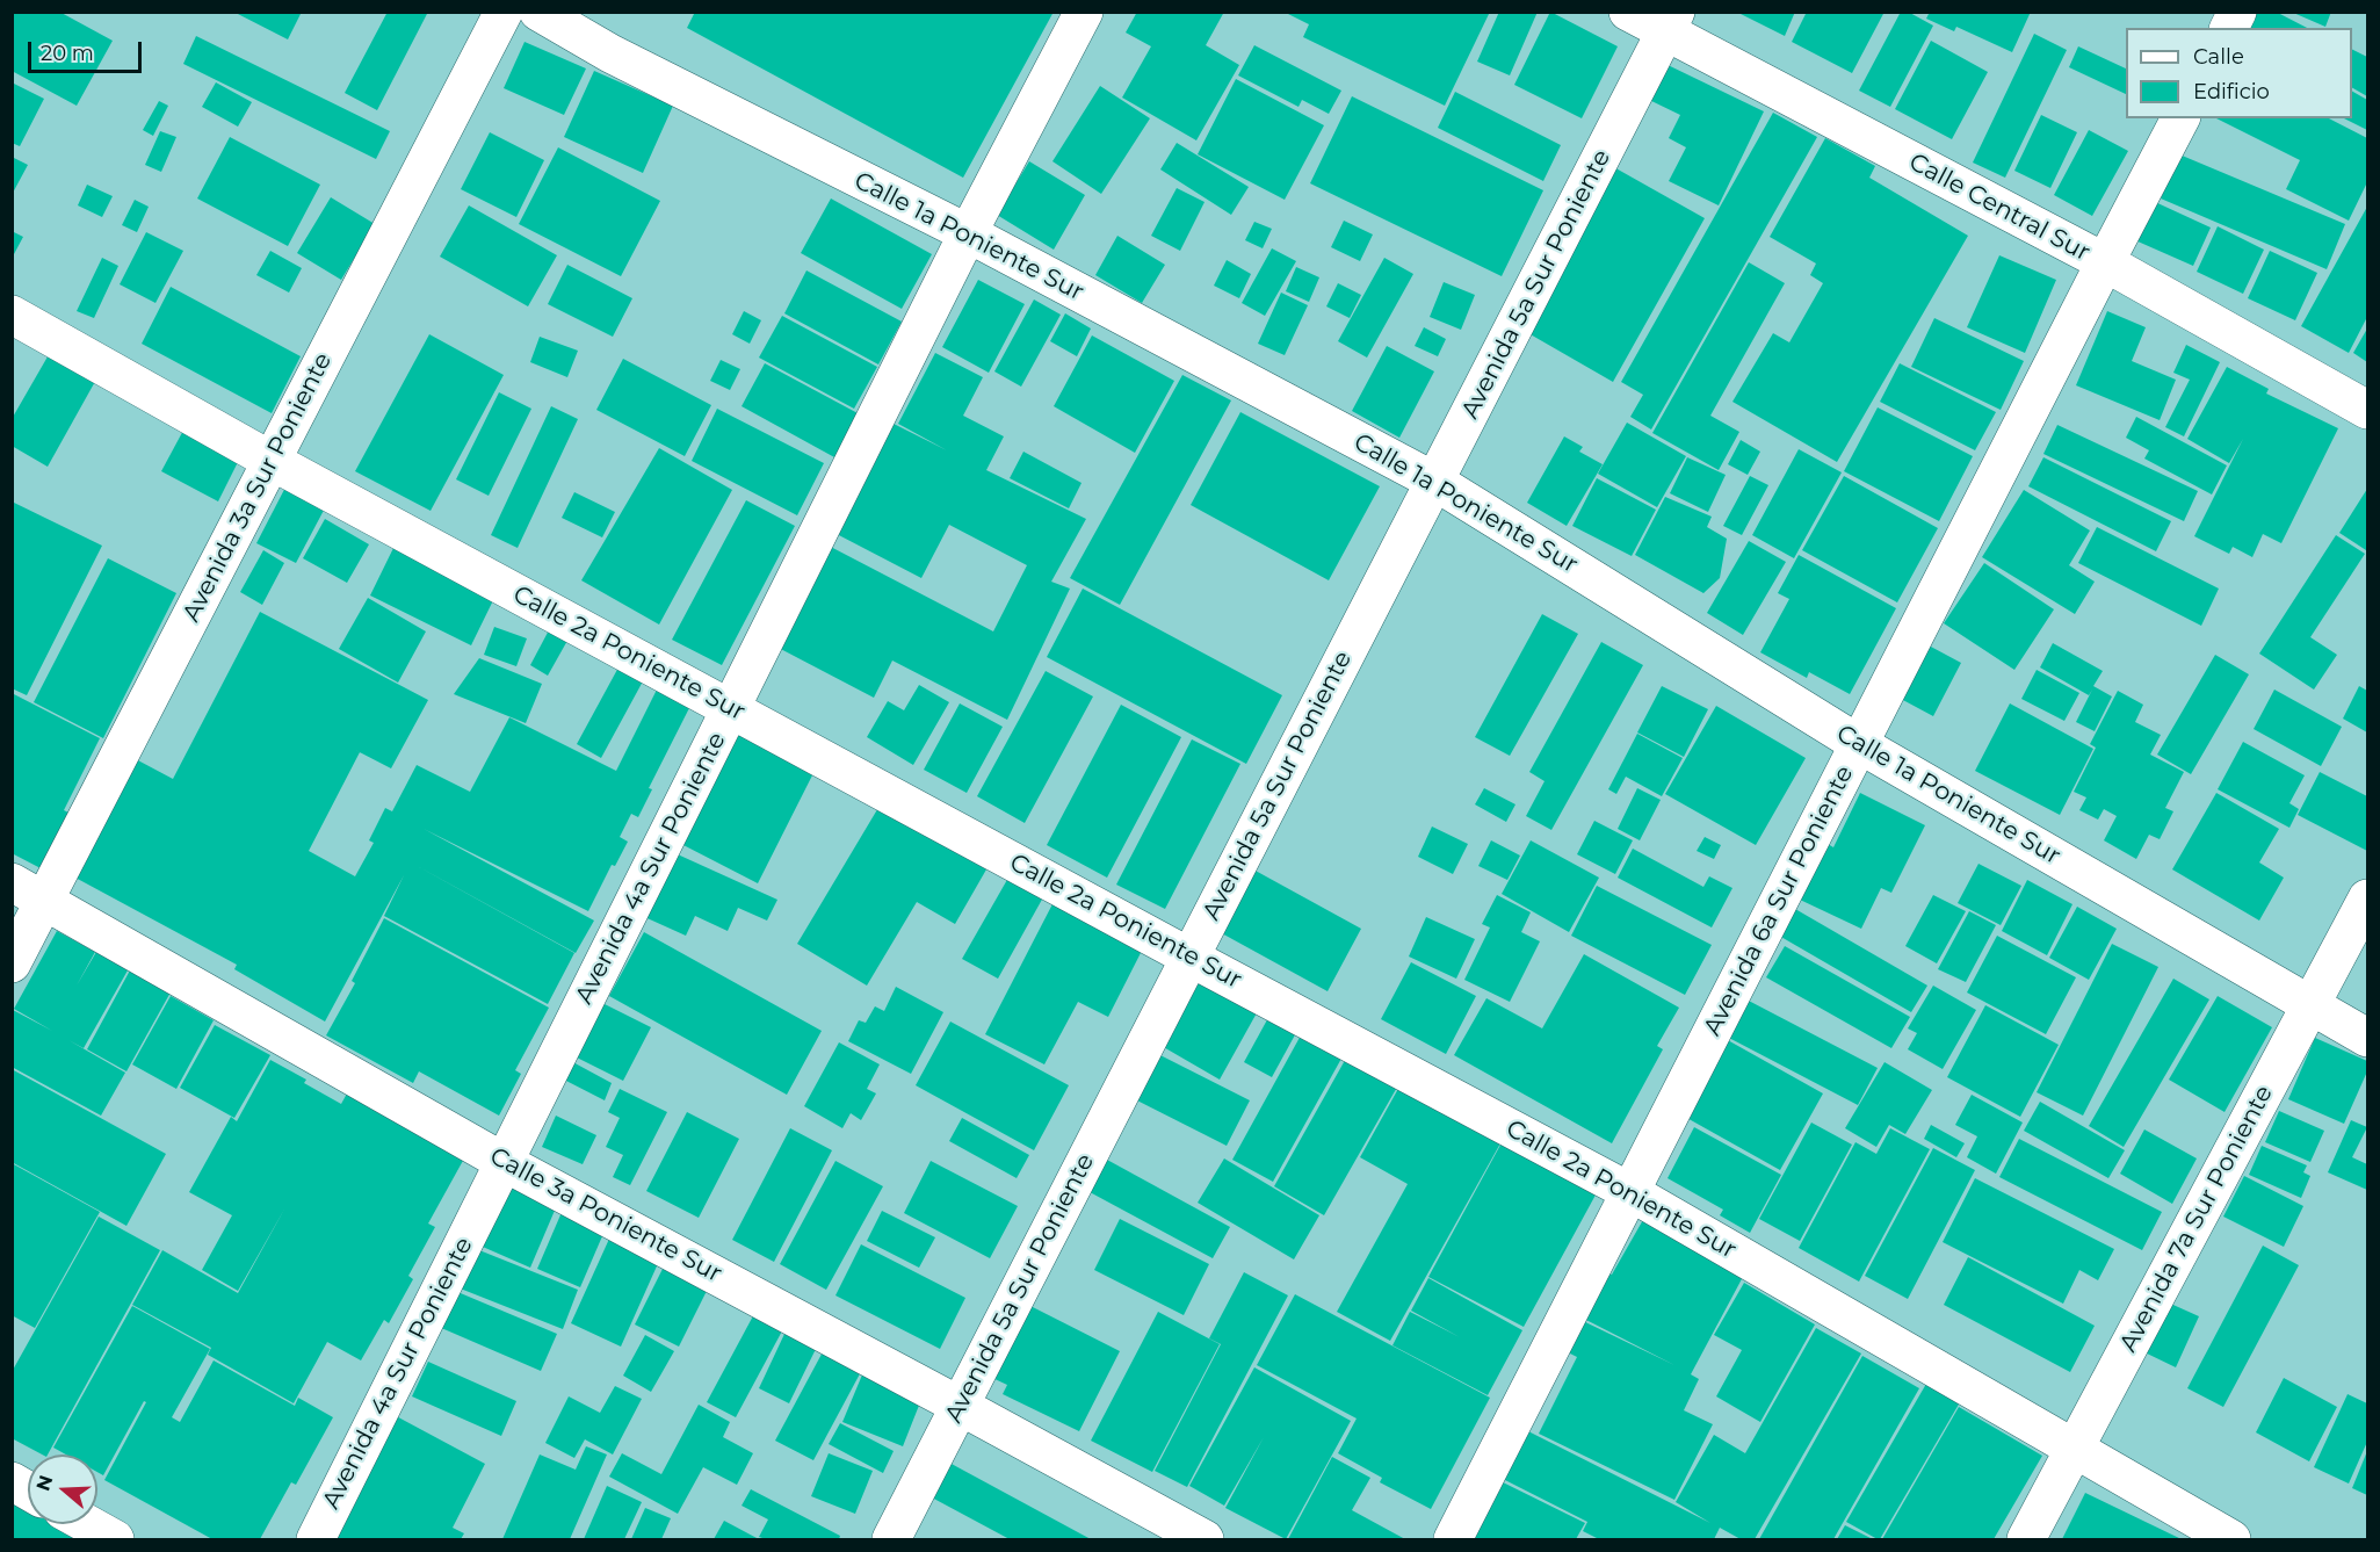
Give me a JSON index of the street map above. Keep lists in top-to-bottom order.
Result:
{
  "streets": {
    "street": [
      "Calle Central Sur",
      "Calle 1a Poniente Sur",
      "Avenida 5a Sur Poniente",
      "Avenida 3a Sur Poniente",
      "Calle 2a Poniente Sur",
      "Avenida 4a Sur Poniente",
      "Avenida 6a Sur Poniente",
      "Calle 3a Poniente Sur",
      "Avenida 7a Sur Poniente"
    ]
  },
  "crossings": [
    ["Calle Central Sur", "Avenida 5a Sur Poniente"],
    ["Calle Central Sur", "Avenida 6a Sur Poniente"],
    ["Calle 1a Poniente Sur", "Avenida 5a Sur Poniente"],
    ["Calle 1a Poniente Sur", "Avenida 4a Sur Poniente"],
    ["Calle 1a Poniente Sur", "Avenida 6a Sur Poniente"],
    ["Calle 1a Poniente Sur", "Avenida 7a Sur Poniente"],
    ["Avenida 5a Sur Poniente", "Calle 2a Poniente Sur"],
    ["Avenida 5a Sur Poniente", "Calle 3a Poniente Sur"],
    ["Avenida 3a Sur Poniente", "Calle 2a Poniente Sur"],
    ["Avenida 3a Sur Poniente", "Calle 3a Poniente Sur"],
    ["Calle 2a Poniente Sur", "Avenida 4a Sur Poniente"],
    ["Calle 2a Poniente Sur", "Avenida 6a Sur Poniente"],
    ["Calle 2a Poniente Sur", "Avenida 7a Sur Poniente"],
    ["Avenida 4a Sur Poniente", "Calle 3a Poniente Sur"]
  ],
  "legend": ["Calle", "Edificio"],
  "scale_bar": "20 m",
  "north": "left"
}
